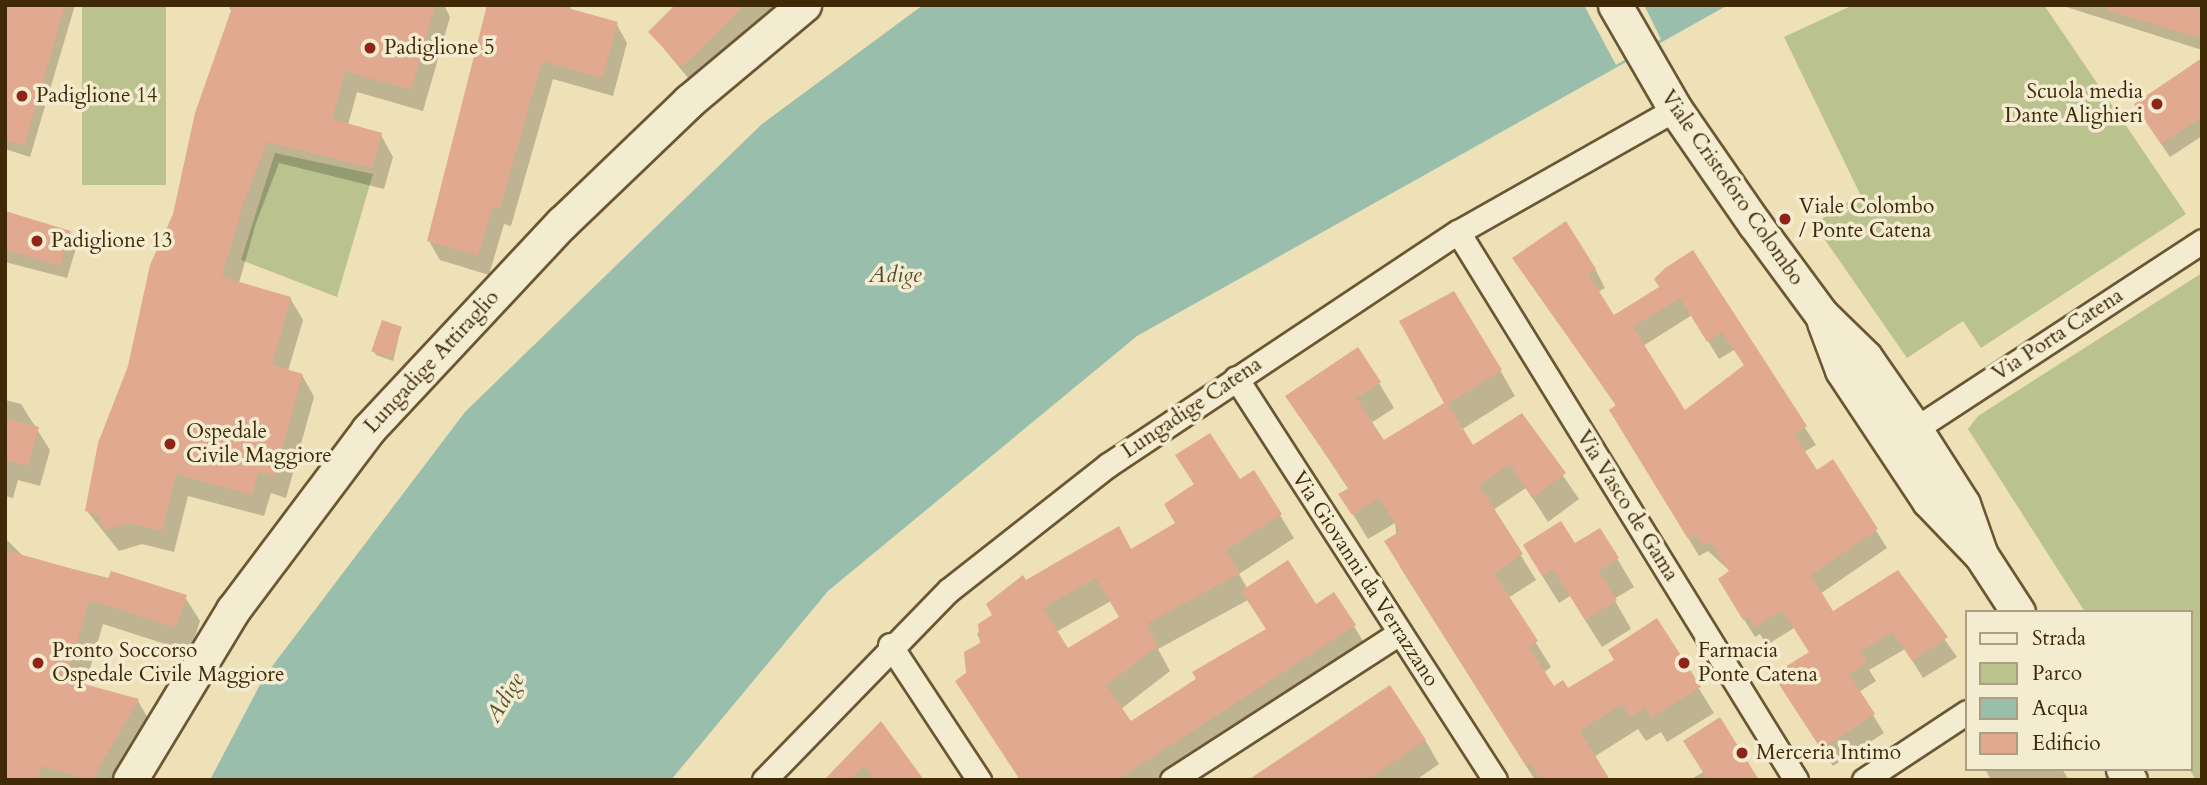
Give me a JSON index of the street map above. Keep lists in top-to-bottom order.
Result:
{
  "streets": {
    "street": [
      "Viale Cristoforo Colombo",
      "Via Porta Catena",
      "Lungadige Attiraglio",
      "Lungadige Catena",
      "Via Vasco de Gama",
      "Via Giovanni da Verrazzano"
    ]
  },
  "crossings": [
    ["Viale Cristoforo Colombo", "Via Porta Catena"],
    ["Viale Cristoforo Colombo", "Lungadige Catena"],
    ["Lungadige Catena", "Via Vasco de Gama"],
    ["Lungadige Catena", "Via Giovanni da Verrazzano"]
  ],
  "water": ["Adige"],
  "places": [
    "Padiglione 5",
    "Padiglione 14",
    "Scuola media Dante Alighieri",
    "Viale Colombo / Ponte Catena",
    "Padiglione 13",
    "Ospedale Civile Maggiore",
    "Pronto Soccorso Ospedale Civile Maggiore",
    "Farmacia Ponte Catena",
    "Merceria Intimo"
  ],
  "legend": [
    "Strada",
    "Parco",
    "Acqua",
    "Edificio"
  ]
}
